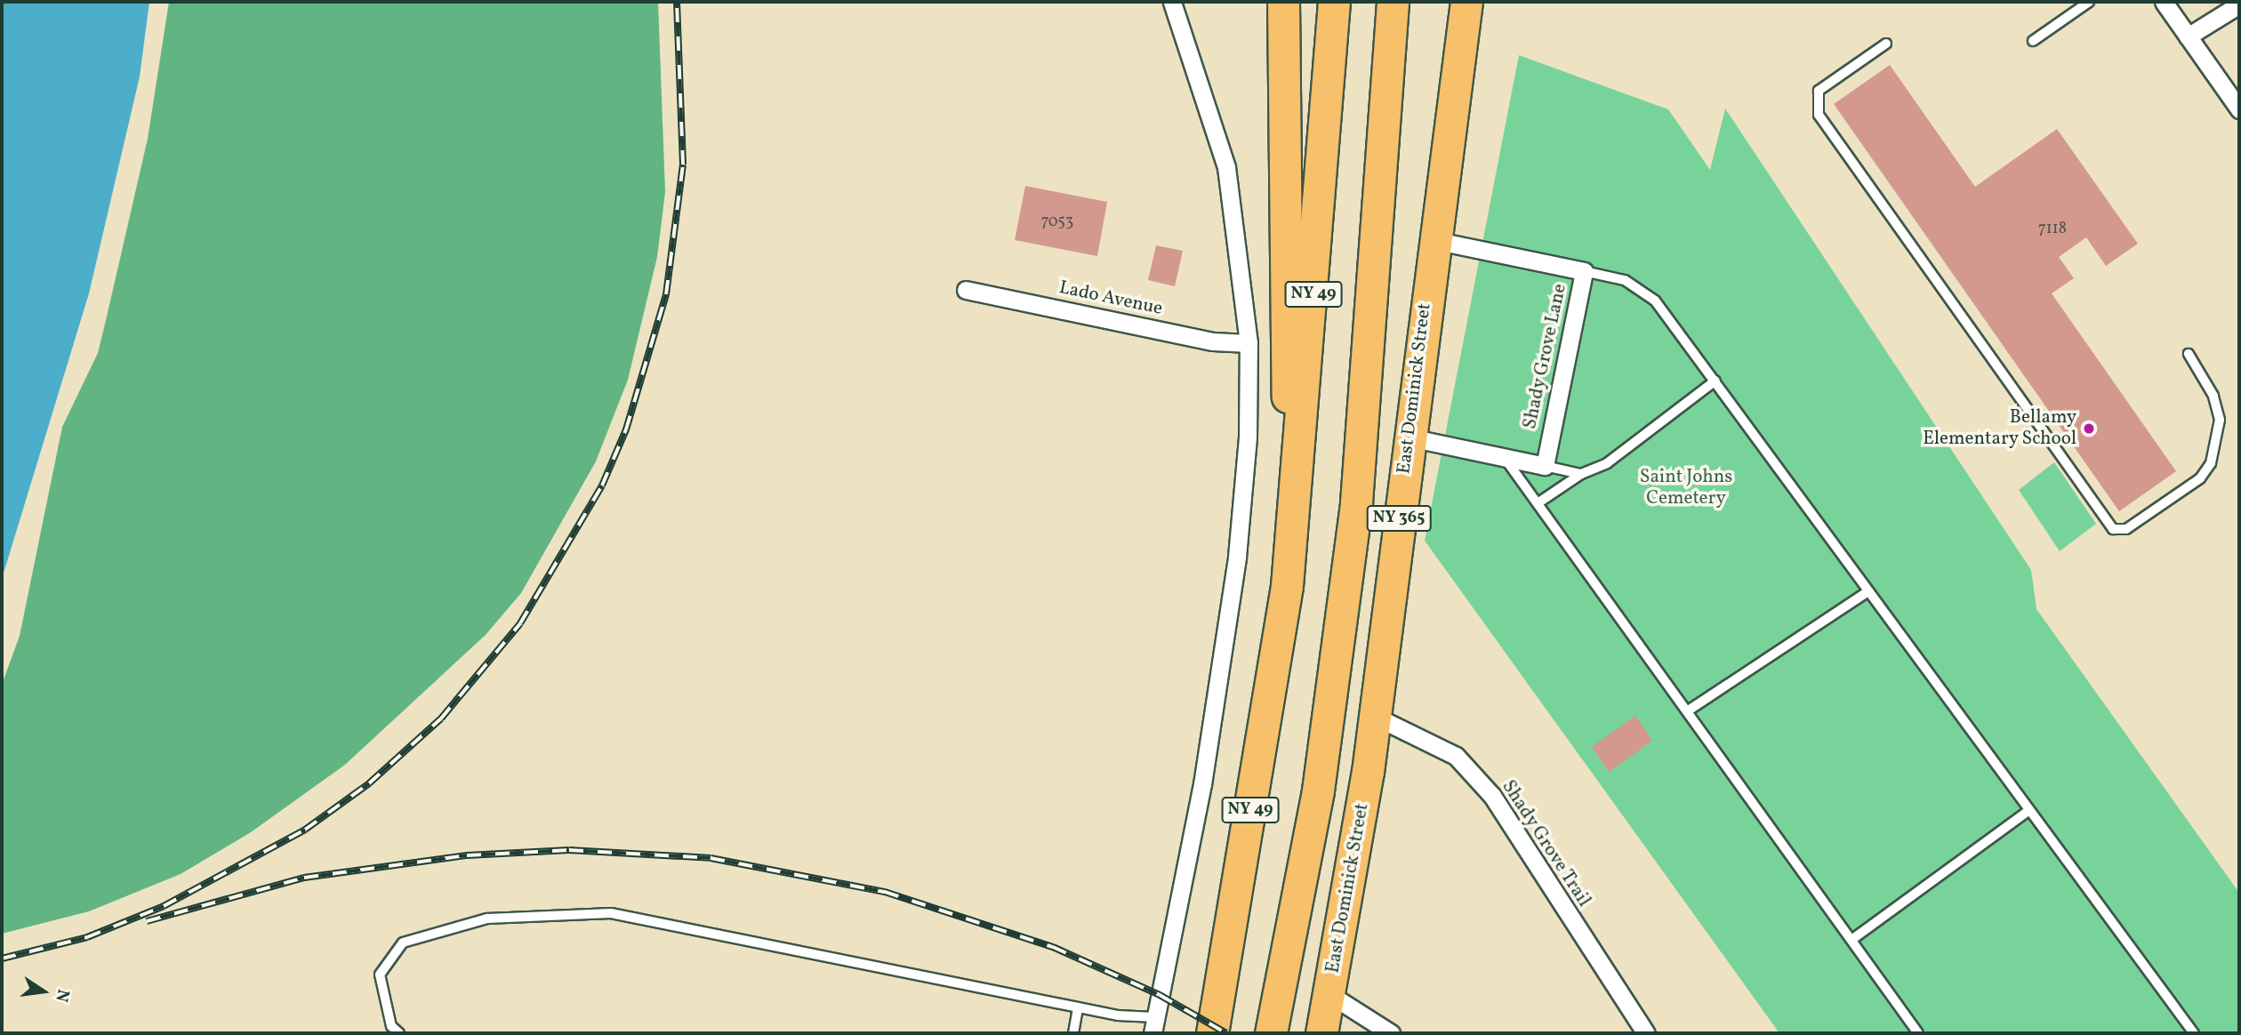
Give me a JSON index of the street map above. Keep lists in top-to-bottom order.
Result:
{
  "streets": {
    "highway": ["NY 49", "East Dominick Street", "NY 365"],
    "street": ["Lado Avenue", "Shady Grove Lane", "Shady Grove Trail"]
  },
  "crossings": [
    ["Shady Grove Lane", "East Dominick Street"],
    ["East Dominick Street", "Shady Grove Trail"]
  ],
  "parks": ["Saint Johns Cemetery"],
  "places": ["Bellamy Elementary School"],
  "house_numbers": ["7053", "7118"],
  "north": "right"
}
